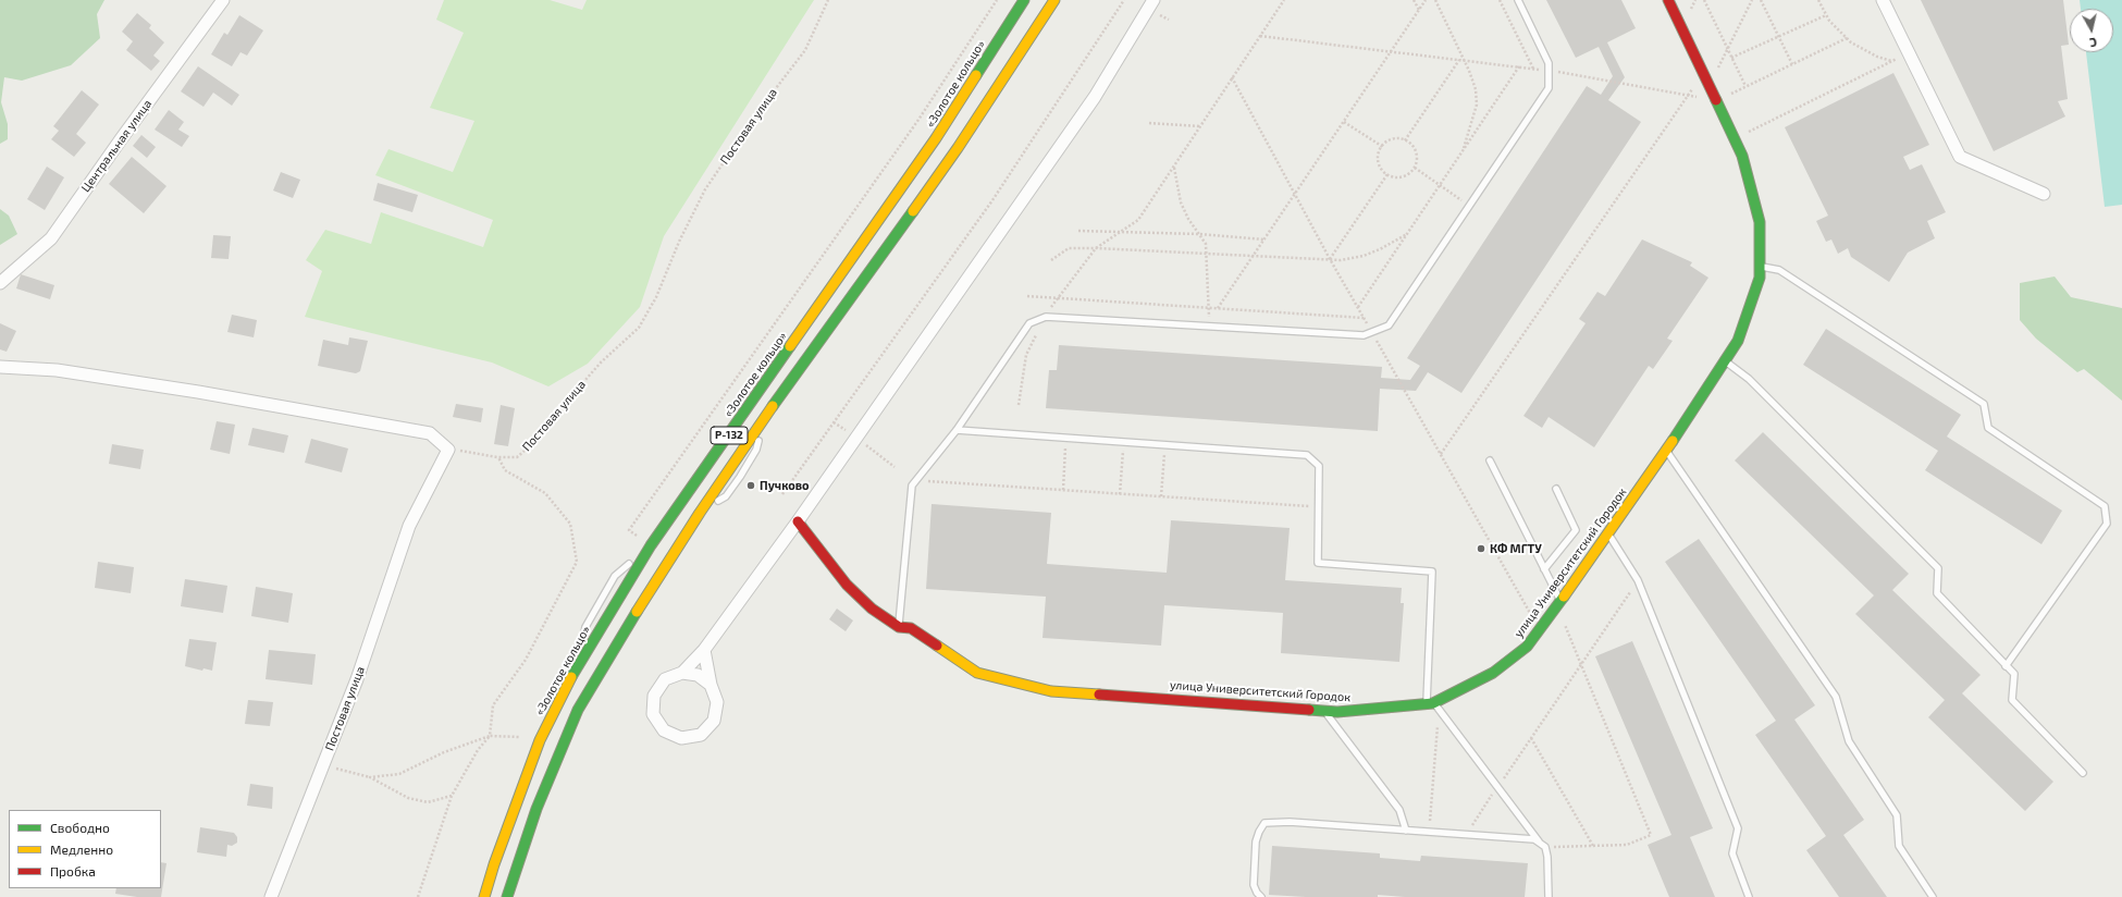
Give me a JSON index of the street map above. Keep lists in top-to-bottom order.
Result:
{
  "streets": {
    "main road": ["«Золотое кольцо»", "Р-132", "улица Университетский Городок"],
    "street": ["Постовая улица", "Центральная улица"]
  },
  "places": ["Пучково", "КФ МГТУ"],
  "legend": ["Свободно", "Медленно", "Пробка"],
  "north": "bottom"
}
